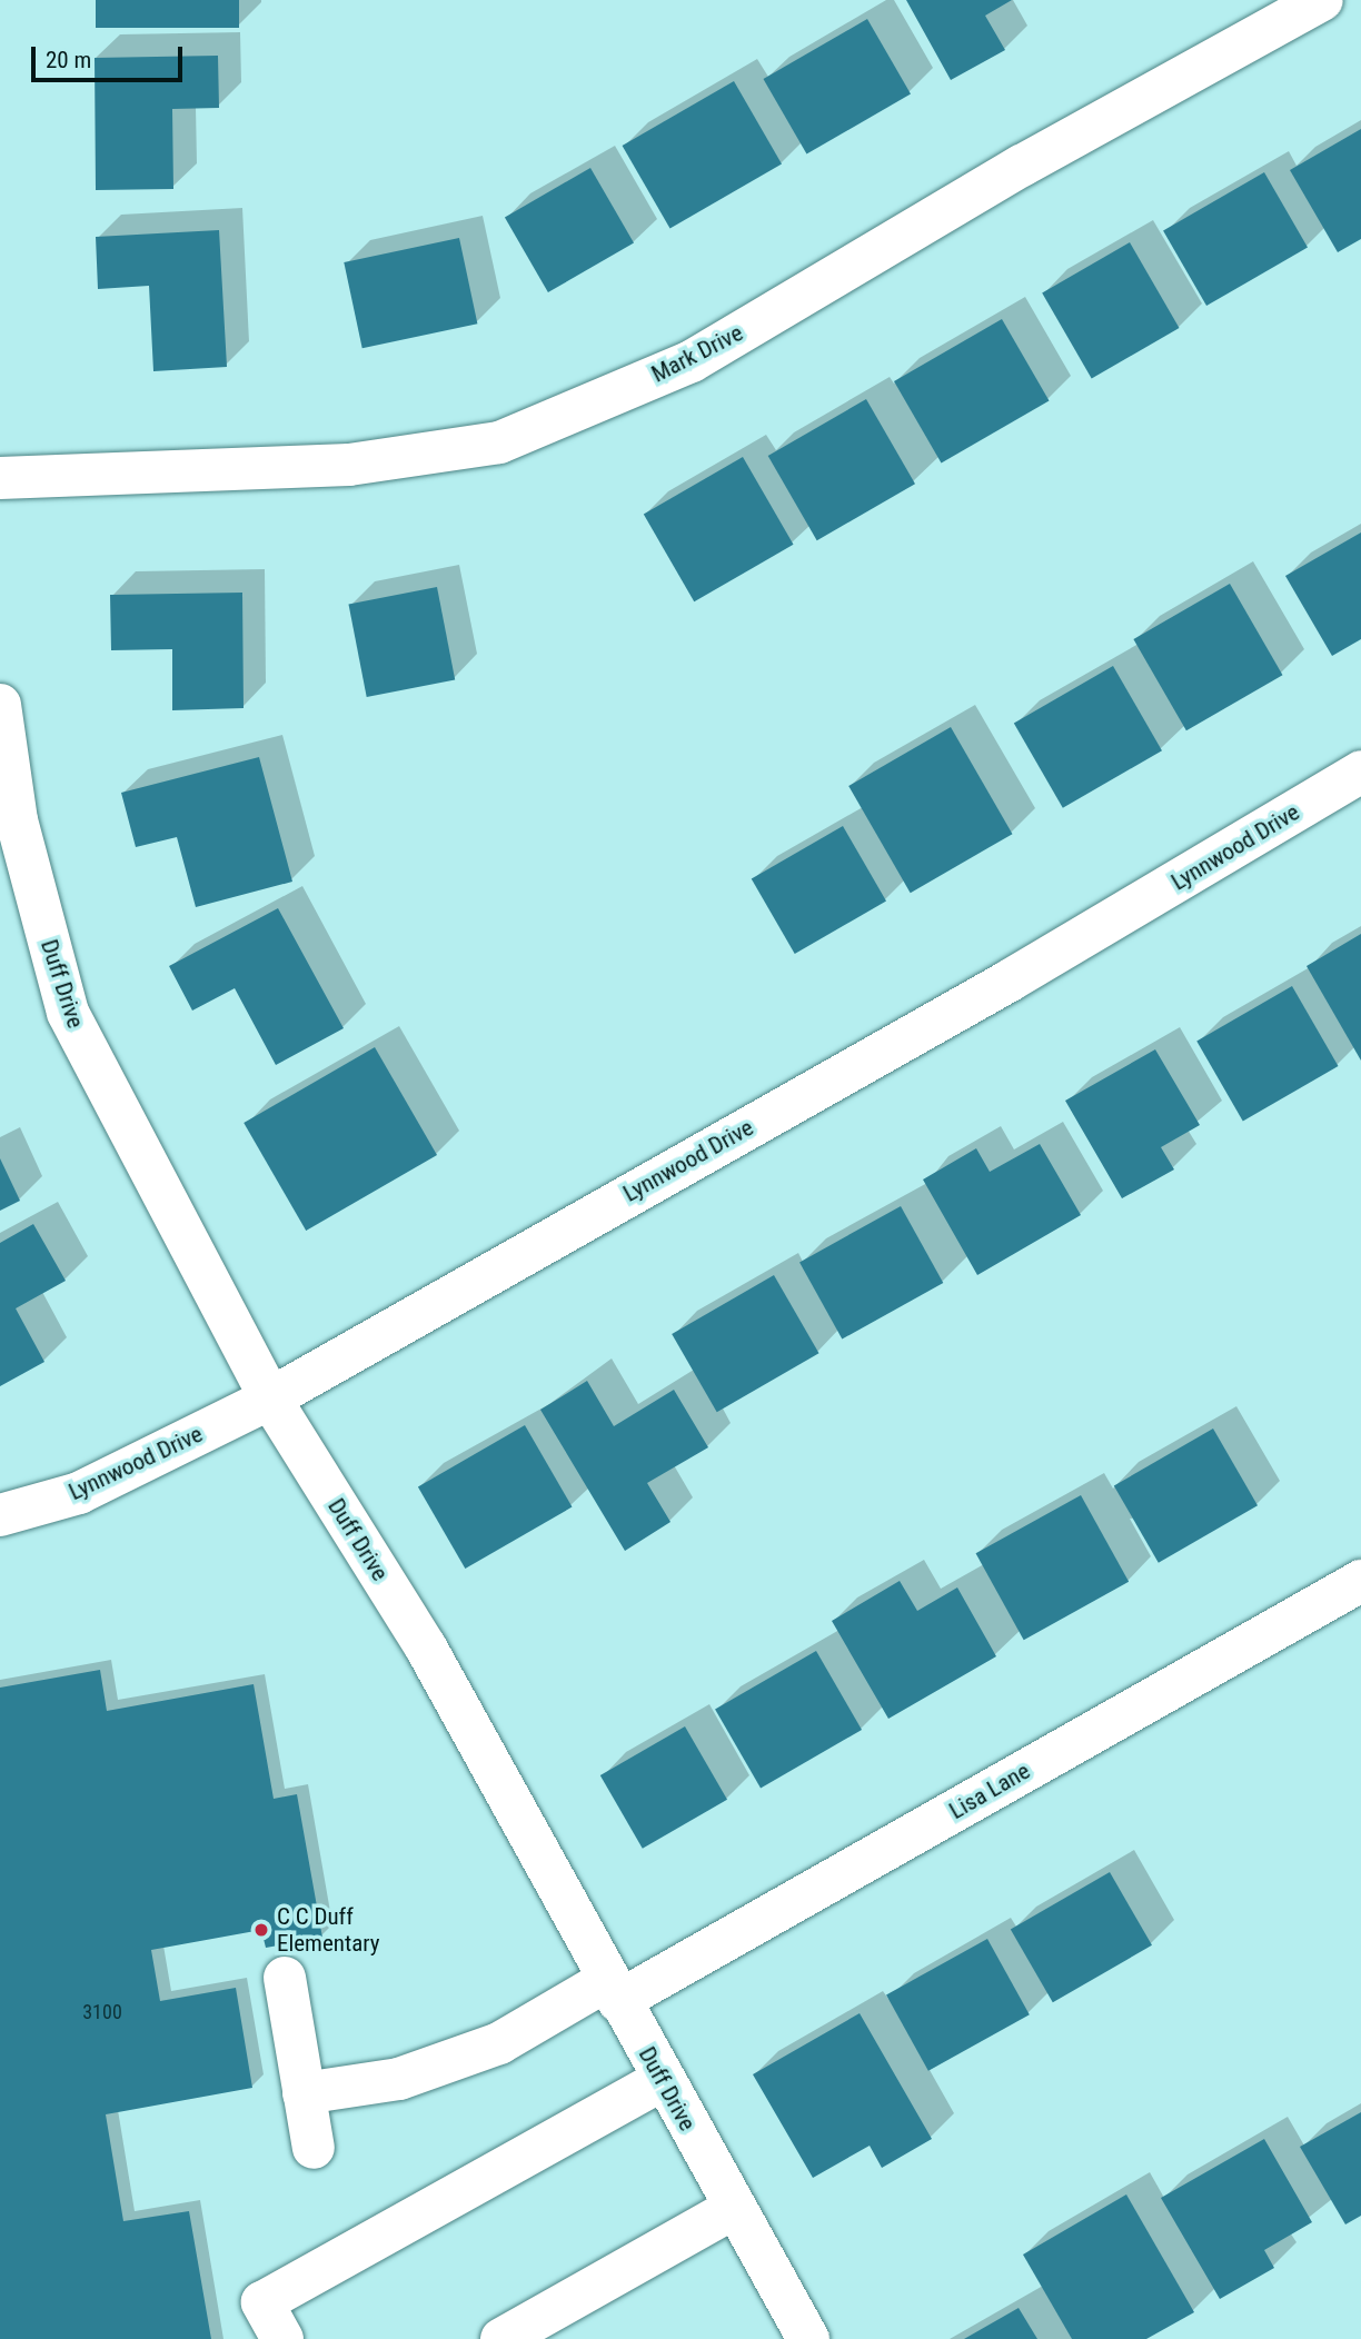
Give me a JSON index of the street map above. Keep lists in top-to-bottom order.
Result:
{
  "streets": {
    "street": [
      "Mark Drive",
      "Lynnwood Drive",
      "Duff Drive",
      "Lisa Lane"
    ]
  },
  "crossings": [
    ["Lynnwood Drive", "Duff Drive"],
    ["Duff Drive", "Lisa Lane"]
  ],
  "places": ["C C Duff Elementary"],
  "house_numbers": ["3100"],
  "scale_bar": "20 m"
}
